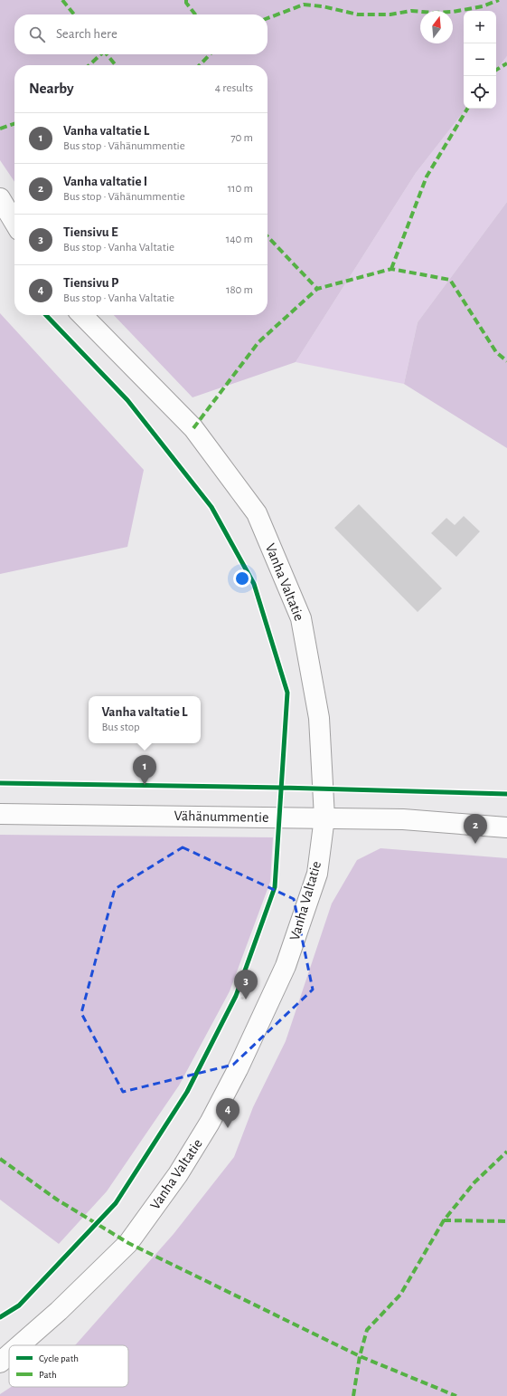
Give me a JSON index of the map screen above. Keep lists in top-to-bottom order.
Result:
{
  "streets": {
    "street": ["Vanha Valtatie", "Vähänummentie"]
  },
  "crossings": [
    ["Vanha Valtatie", "Vähänummentie"]
  ],
  "legend": ["Cycle path", "Path"],
  "north": "top",
  "page": {
    "map_buttons": ["+", "−"],
    "search": "Search here",
    "heading": ["Nearby", "4 results"],
    "list": [
      {
        "mark": "1",
        "name": "Vanha valtatie L",
        "note": "Bus stop · Vähänummentie",
        "value": "70 m"
      },
      {
        "mark": "2",
        "name": "Vanha valtatie I",
        "note": "Bus stop · Vähänummentie",
        "value": "110 m"
      },
      {
        "mark": "3",
        "name": "Tiensivu E",
        "note": "Bus stop · Vanha Valtatie",
        "value": "140 m"
      },
      {
        "mark": "4",
        "name": "Tiensivu P",
        "note": "Bus stop · Vanha Valtatie",
        "value": "180 m"
      }
    ],
    "popup": ["Vanha valtatie L", "Bus stop"],
    "pins": [
      "1",
      "2",
      "3",
      "4"
    ]
  }
}
